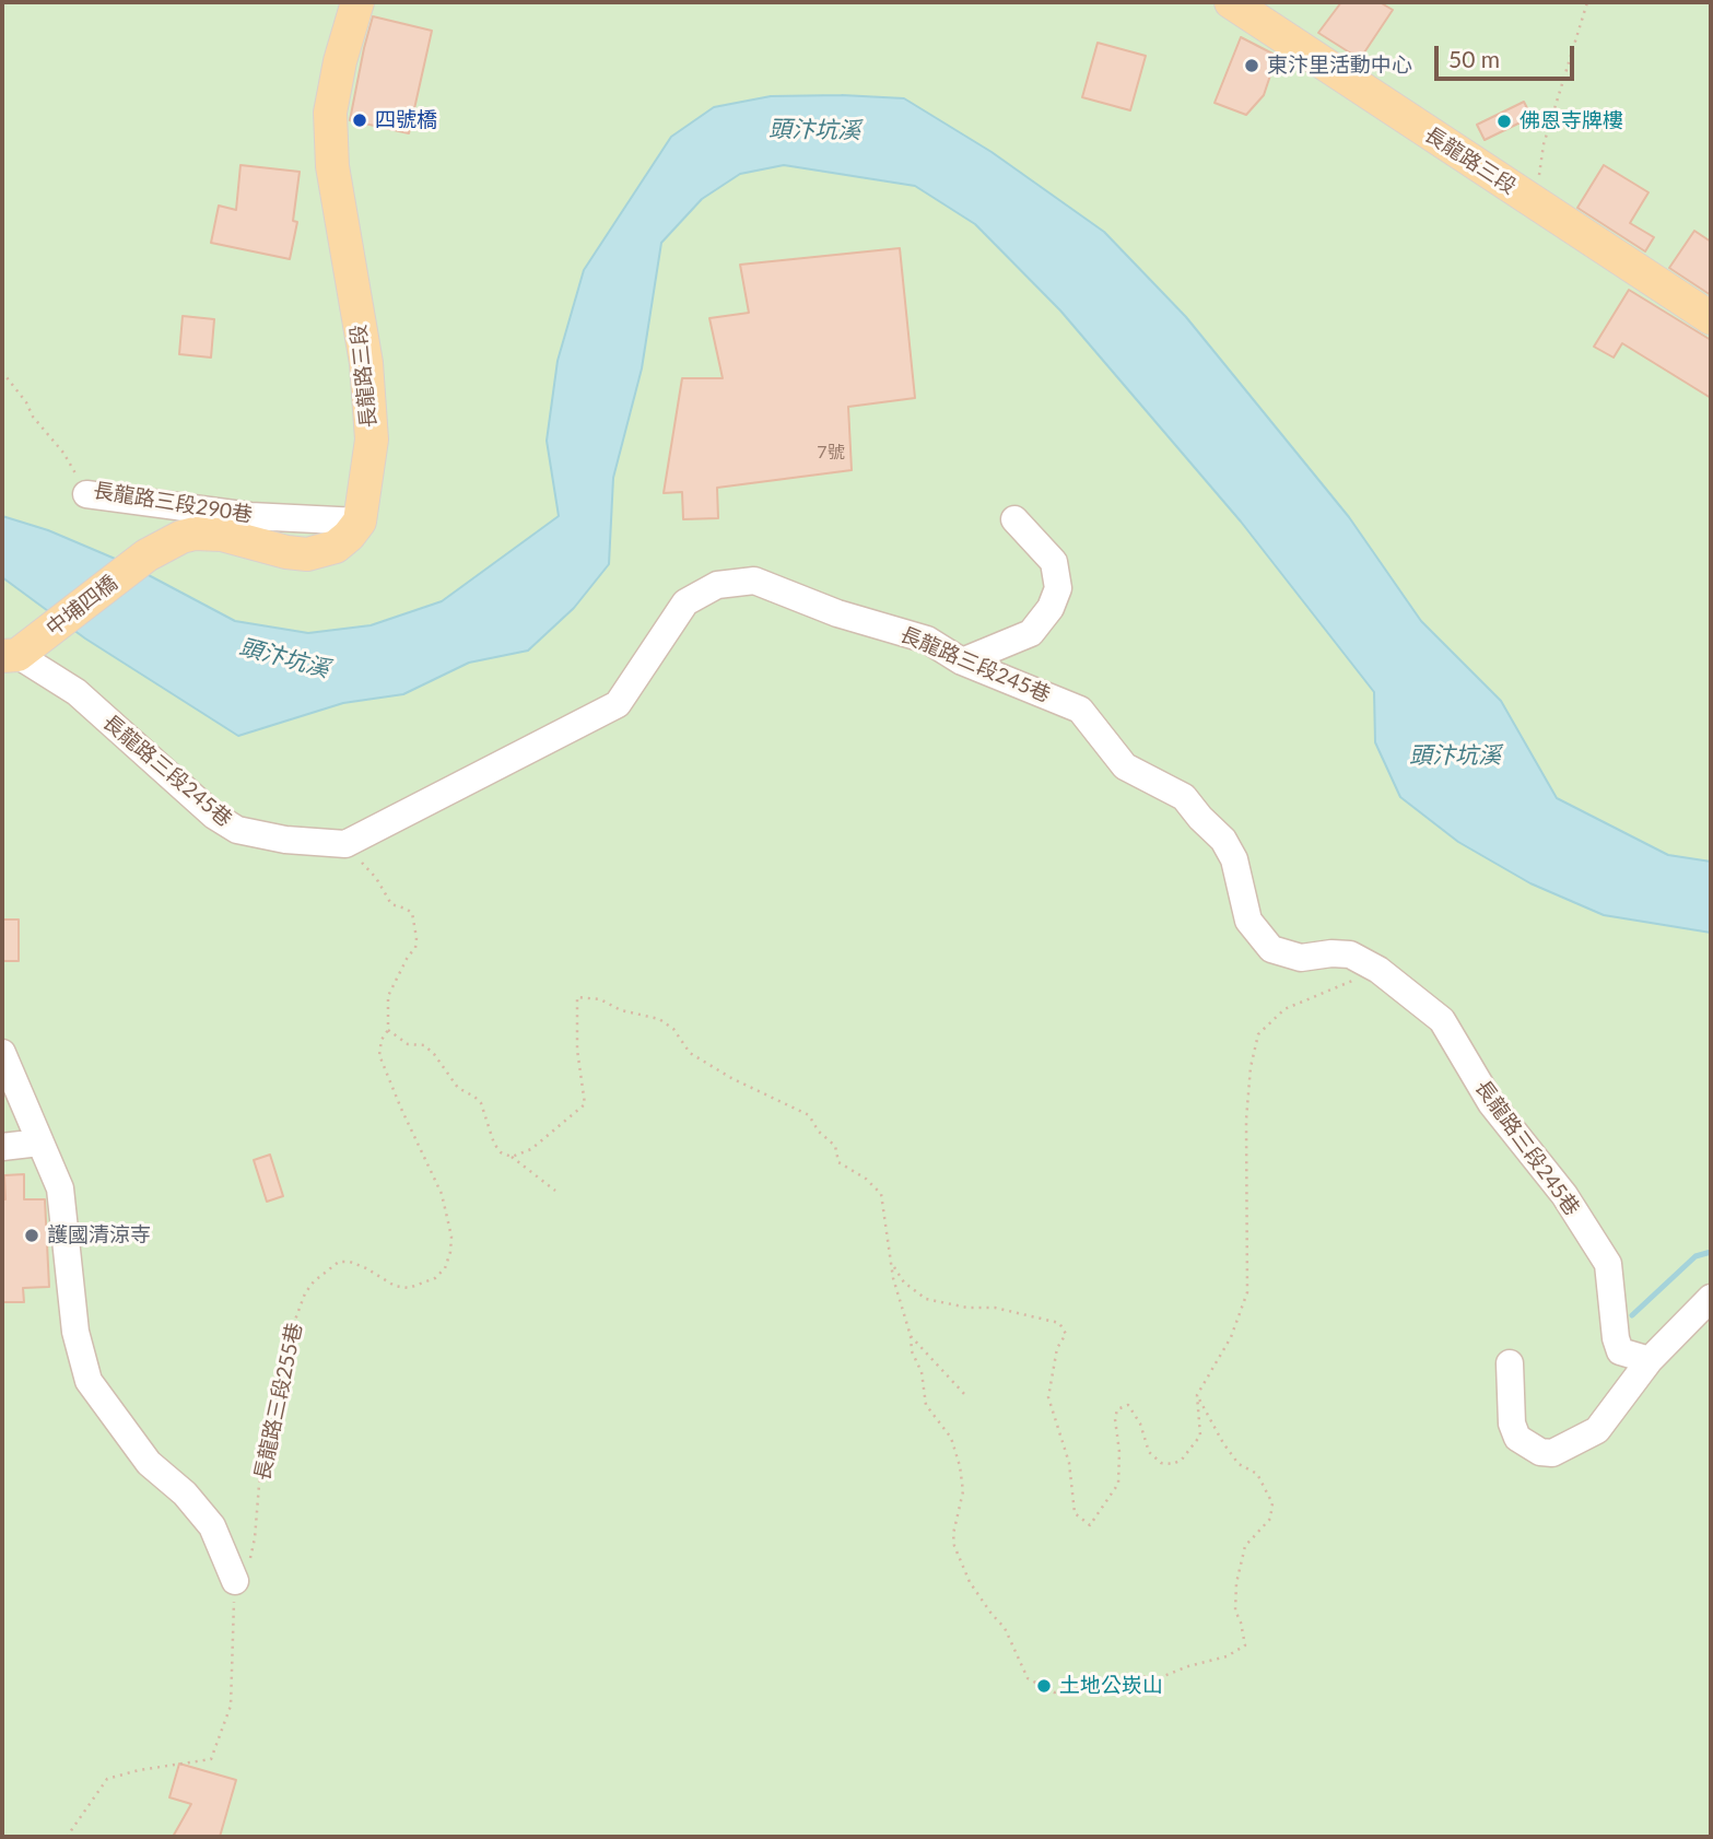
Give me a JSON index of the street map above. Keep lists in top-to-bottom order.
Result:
{
  "streets": {
    "main road": ["長龍路三段", "中埔四橋"],
    "lane": ["長龍路三段290巷", "長龍路三段245巷"],
    "path": ["長龍路三段255巷"]
  },
  "crossings": [
    ["長龍路三段", "長龍路三段290巷"],
    ["長龍路三段", "中埔四橋"],
    ["長龍路三段290巷", "中埔四橋"],
    ["中埔四橋", "長龍路三段245巷"]
  ],
  "water": ["頭汴坑溪"],
  "places": [
    "東汴里活動中心",
    "四號橋",
    "佛恩寺牌樓",
    "護國清涼寺",
    "土地公崁山"
  ],
  "house_numbers": ["7號"],
  "scale_bar": "50 m"
}
